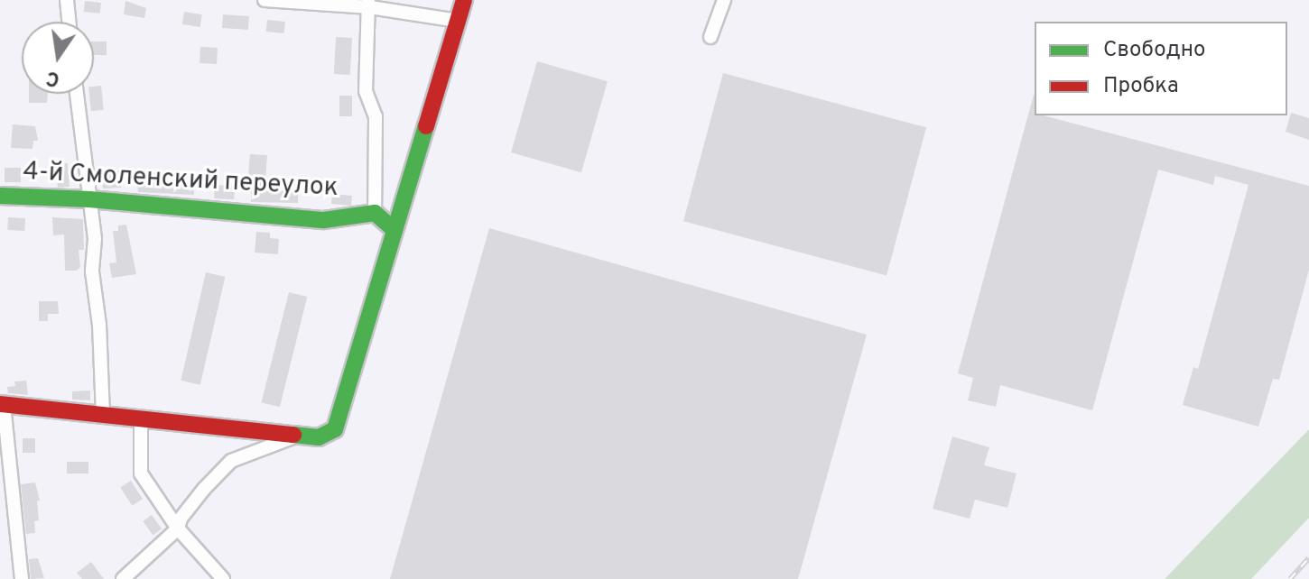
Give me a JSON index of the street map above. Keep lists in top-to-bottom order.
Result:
{
  "streets": {
    "street": ["4-й Смоленский переулок"]
  },
  "legend": ["Свободно", "Пробка"],
  "north": "bottom"
}
